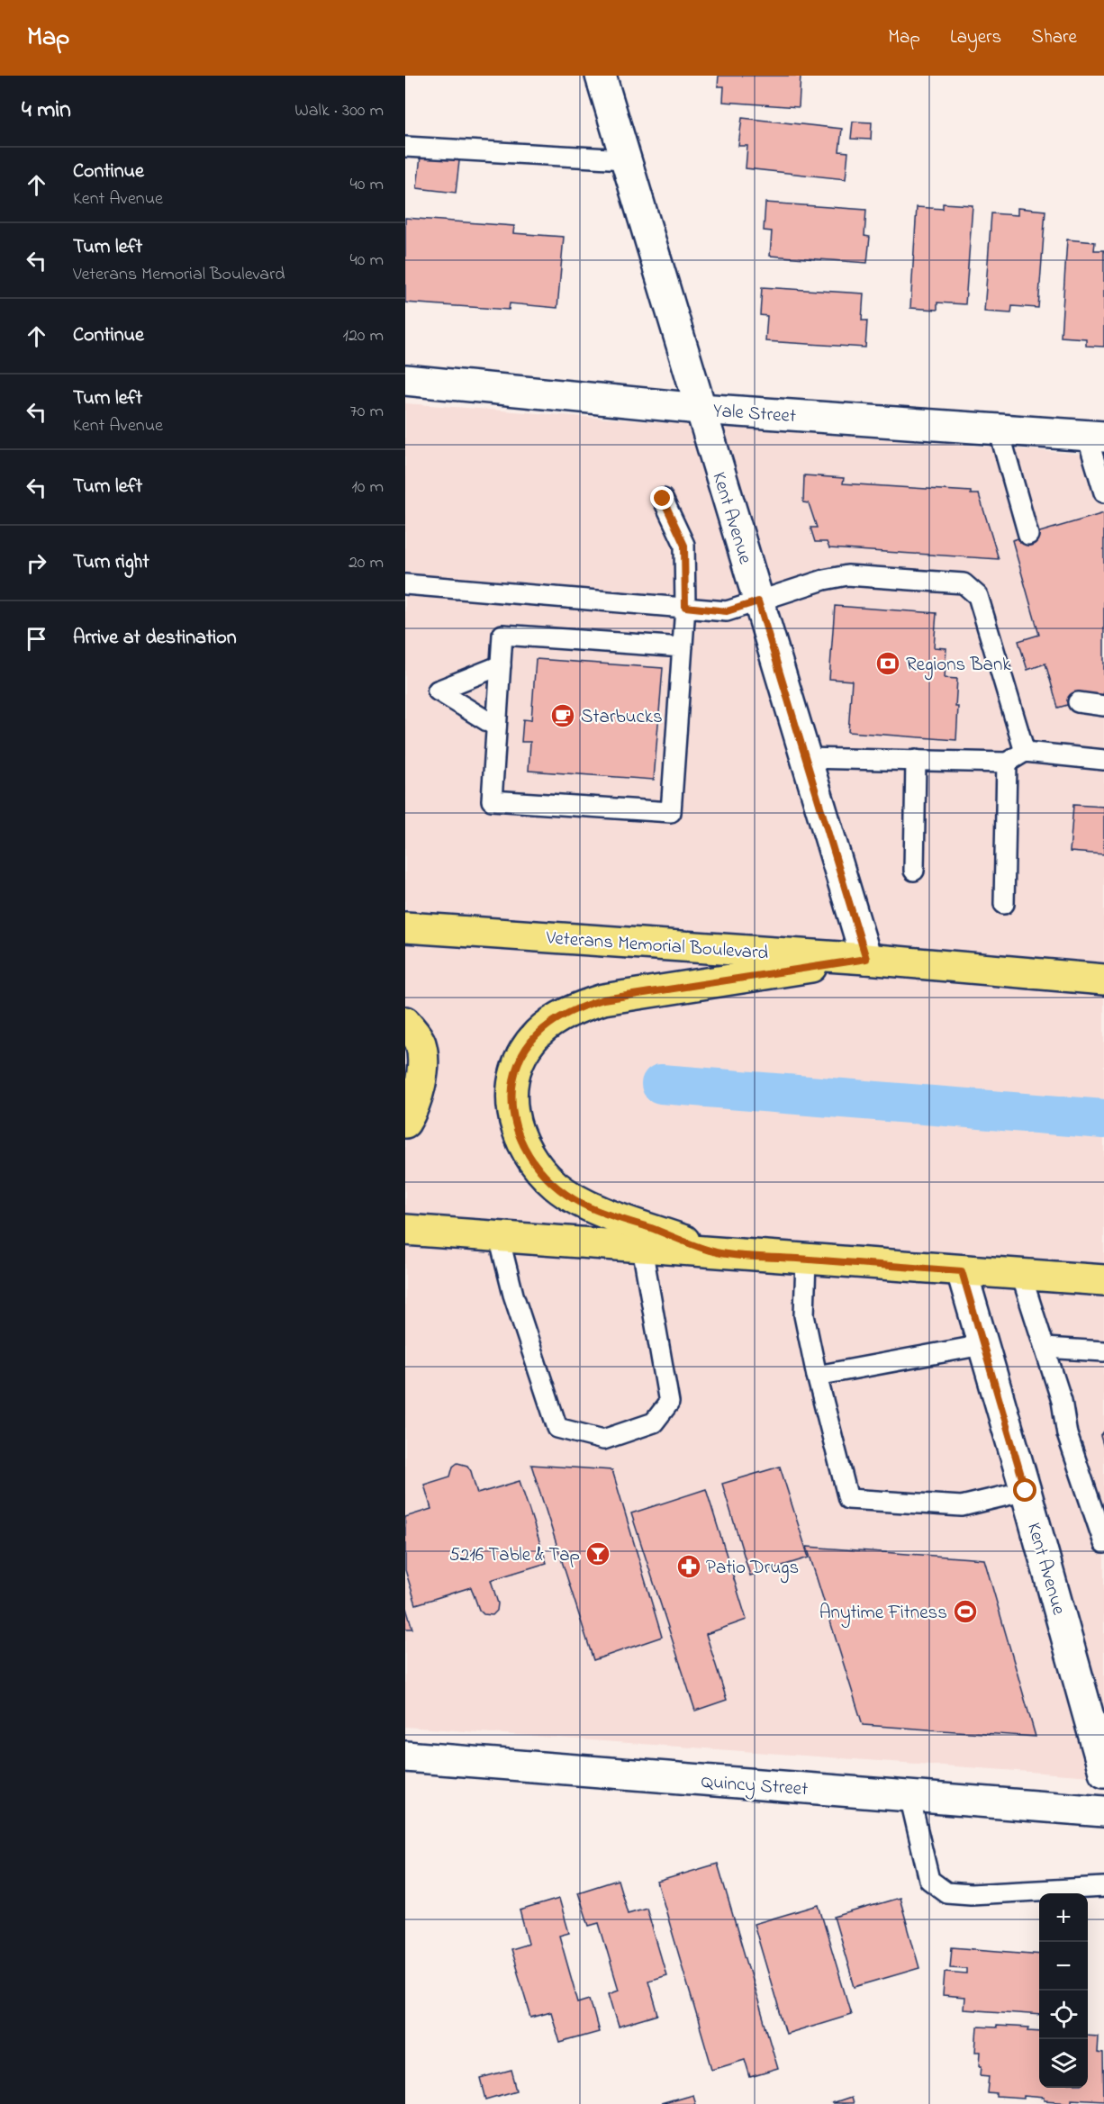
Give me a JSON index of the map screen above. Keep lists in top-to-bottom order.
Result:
{
  "streets": {
    "main road": ["Veterans Memorial Boulevard"],
    "street": ["Yale Street", "Kent Avenue", "Quincy Street"]
  },
  "crossings": [
    ["Yale Street", "Kent Avenue"],
    ["Kent Avenue", "Veterans Memorial Boulevard"]
  ],
  "places": {
    "bank": ["Regions Bank"],
    "cafe": ["Starbucks"],
    "bar": ["5216 Table & Tap"],
    "pharmacy": ["Patio Drugs"],
    "sports": ["Anytime Fitness"]
  },
  "page": {
    "header": "Map",
    "nav": ["Map", "Layers", "Share"],
    "heading": ["4 min", "Walk · 300 m"],
    "list": [
      ["Continue", "Kent Avenue", "40 m"],
      ["Turn left", "Veterans Memorial Boulevard", "40 m"],
      ["Continue", "120 m"],
      ["Turn left", "Kent Avenue", "70 m"],
      ["Turn left", "10 m"],
      ["Turn right", "20 m"],
      "Arrive at destination"
    ],
    "map_buttons": ["+", "−"]
  }
}
